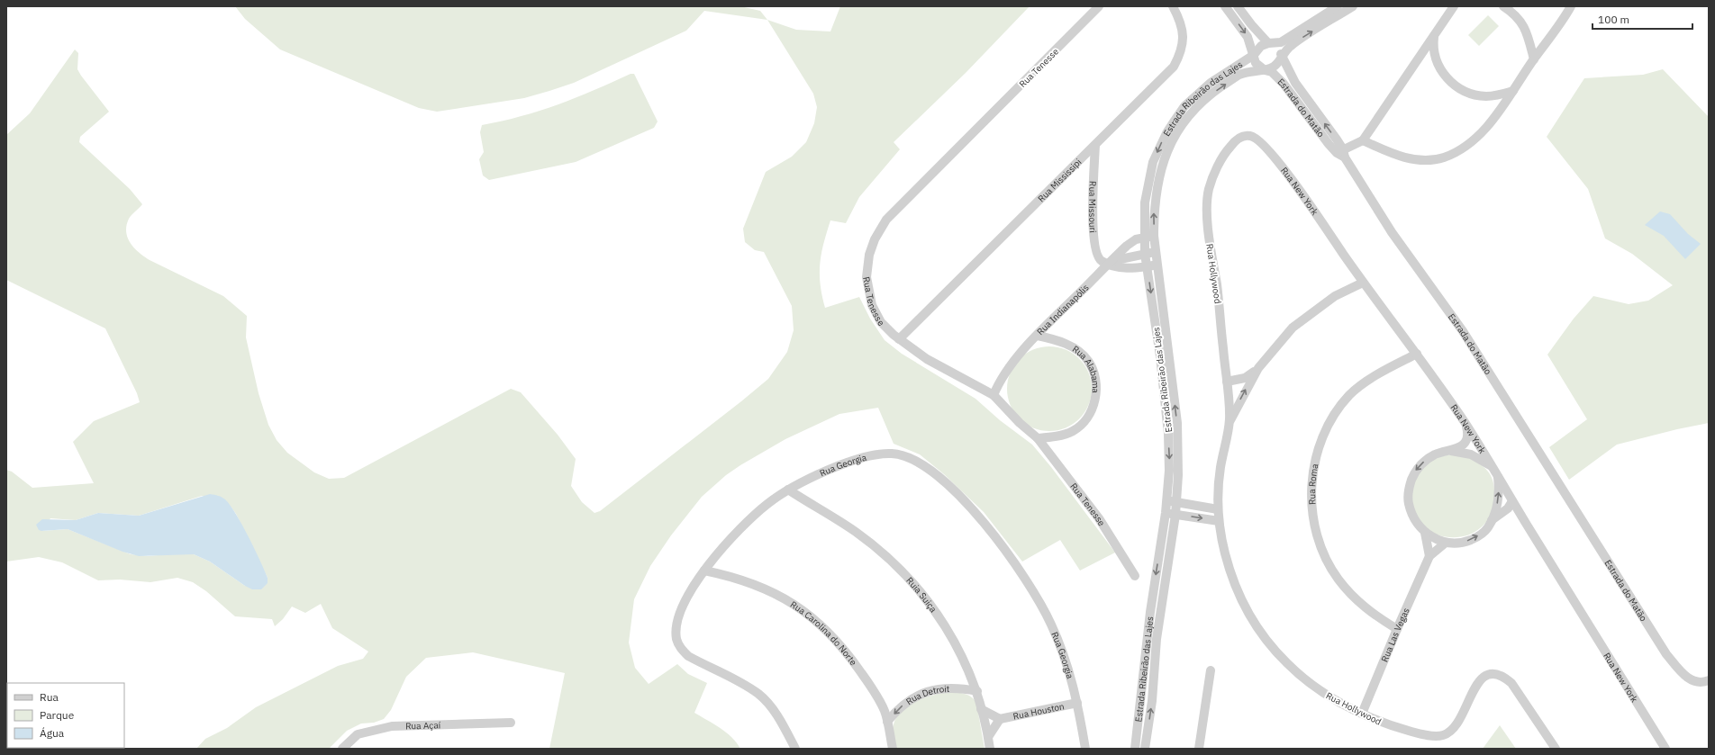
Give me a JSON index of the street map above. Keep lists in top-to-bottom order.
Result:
{
  "streets": {
    "street": [
      "Rua Tenesse",
      "Estrada Ribeirão das Lajes",
      "Estrada do Matão",
      "Rua Mississipi",
      "Rua New York",
      "Rua Missouri",
      "Rua Hollywood",
      "Rua Indianapólis",
      "Rua Alabama",
      "Rua Georgia",
      "Rua Roma",
      "Ruia Suiça",
      "Rua Carolina do Norte",
      "Rua Las Vegas",
      "Rua Detroit",
      "Rua Houston",
      "Rua Açaí"
    ]
  },
  "crossings": [
    ["Rua Tenesse", "Rua Mississipi"],
    ["Rua Tenesse", "Rua Indianapólis"],
    ["Rua Tenesse", "Rua Alabama"],
    ["Estrada Ribeirão das Lajes", "Estrada do Matão"],
    ["Estrada Ribeirão das Lajes", "Rua Indianapólis"],
    ["Rua Mississipi", "Rua Missouri"],
    ["Rua New York", "Rua Hollywood"],
    ["Rua New York", "Rua Roma"],
    ["Rua New York", "Rua Las Vegas"],
    ["Rua Missouri", "Rua Indianapólis"],
    ["Rua Hollywood", "Rua Las Vegas"],
    ["Rua Indianapólis", "Rua Alabama"],
    ["Rua Georgia", "Ruia Suiça"],
    ["Rua Georgia", "Rua Carolina do Norte"],
    ["Rua Georgia", "Rua Houston"],
    ["Rua Roma", "Rua Las Vegas"],
    ["Ruia Suiça", "Rua Detroit"],
    ["Rua Carolina do Norte", "Rua Detroit"]
  ],
  "one_way": ["Rua Detroit"],
  "legend": ["Rua", "Parque", "Água"],
  "scale_bar": "100 m"
}
